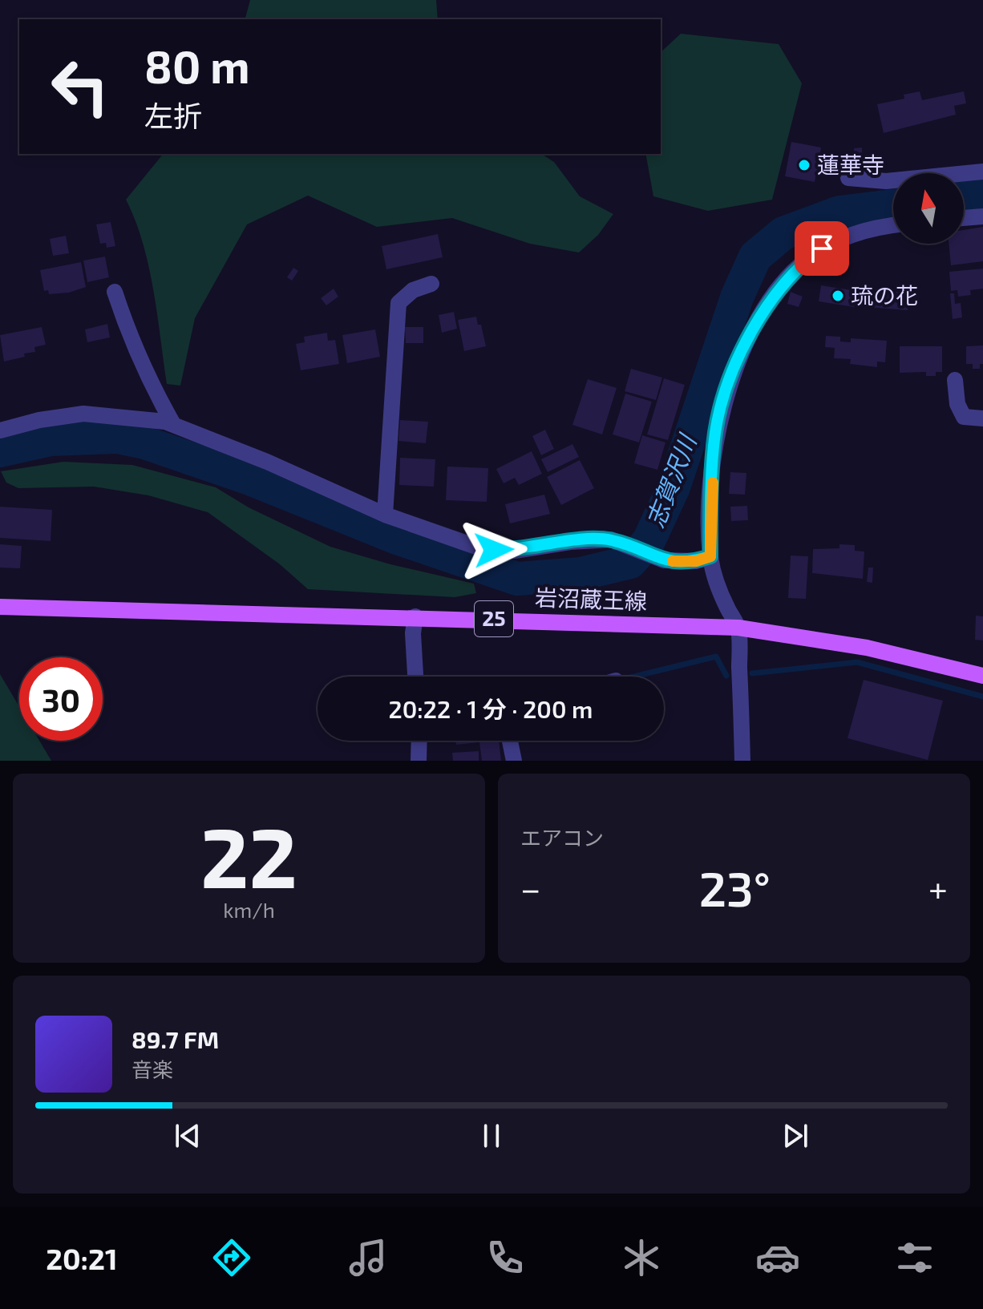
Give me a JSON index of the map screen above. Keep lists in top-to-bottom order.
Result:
{
  "streets": {
    "main road": ["岩沼蔵王線", "25"]
  },
  "water": ["志賀沢川"],
  "places": ["蓮華寺", "琉の花"],
  "north": "top",
  "page": {
    "turn": ["80 m", "左折"],
    "limit": "30",
    "trip": "20:22 · 1 分 · 200 m",
    "tile": [
      ["22", "km/h"],
      "エアコン"
    ],
    "heat": ["−", "23°", "+"],
    "song": ["89.7 FM", "音楽"],
    "tabs": "20:21"
  }
}
